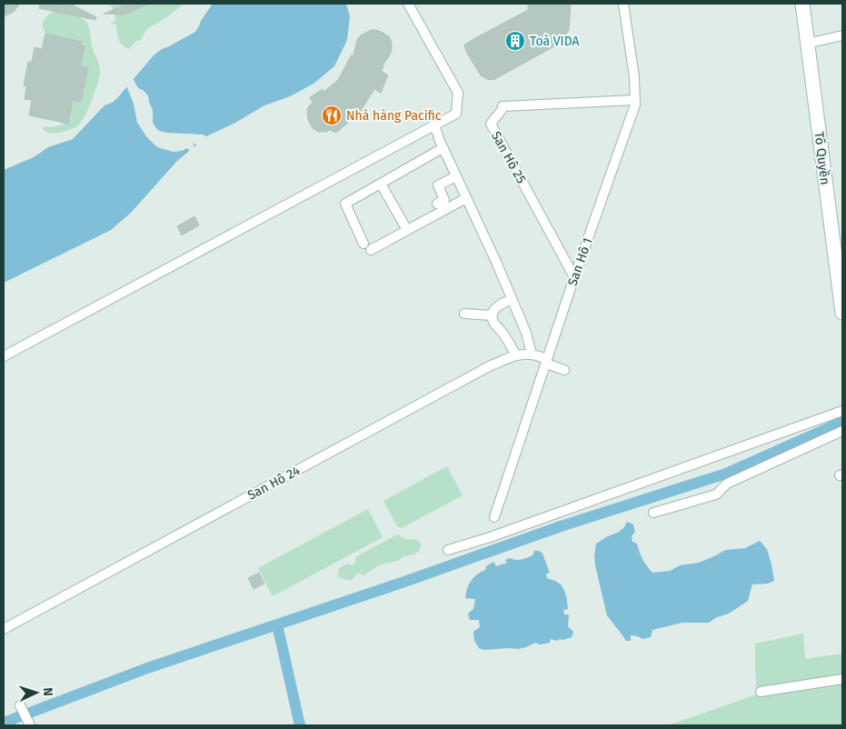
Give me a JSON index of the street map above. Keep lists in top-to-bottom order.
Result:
{
  "streets": {
    "main road": ["Tô Quyền"],
    "street": ["San Hô 25", "San Hô 1", "San Hô 24"]
  },
  "crossings": [
    ["San Hô 25", "San Hô 1"],
    ["San Hô 1", "San Hô 24"]
  ],
  "places": {
    "building": ["Toà VIDA"],
    "restaurant": ["Nhà hàng Pacific"]
  },
  "north": "right"
}
